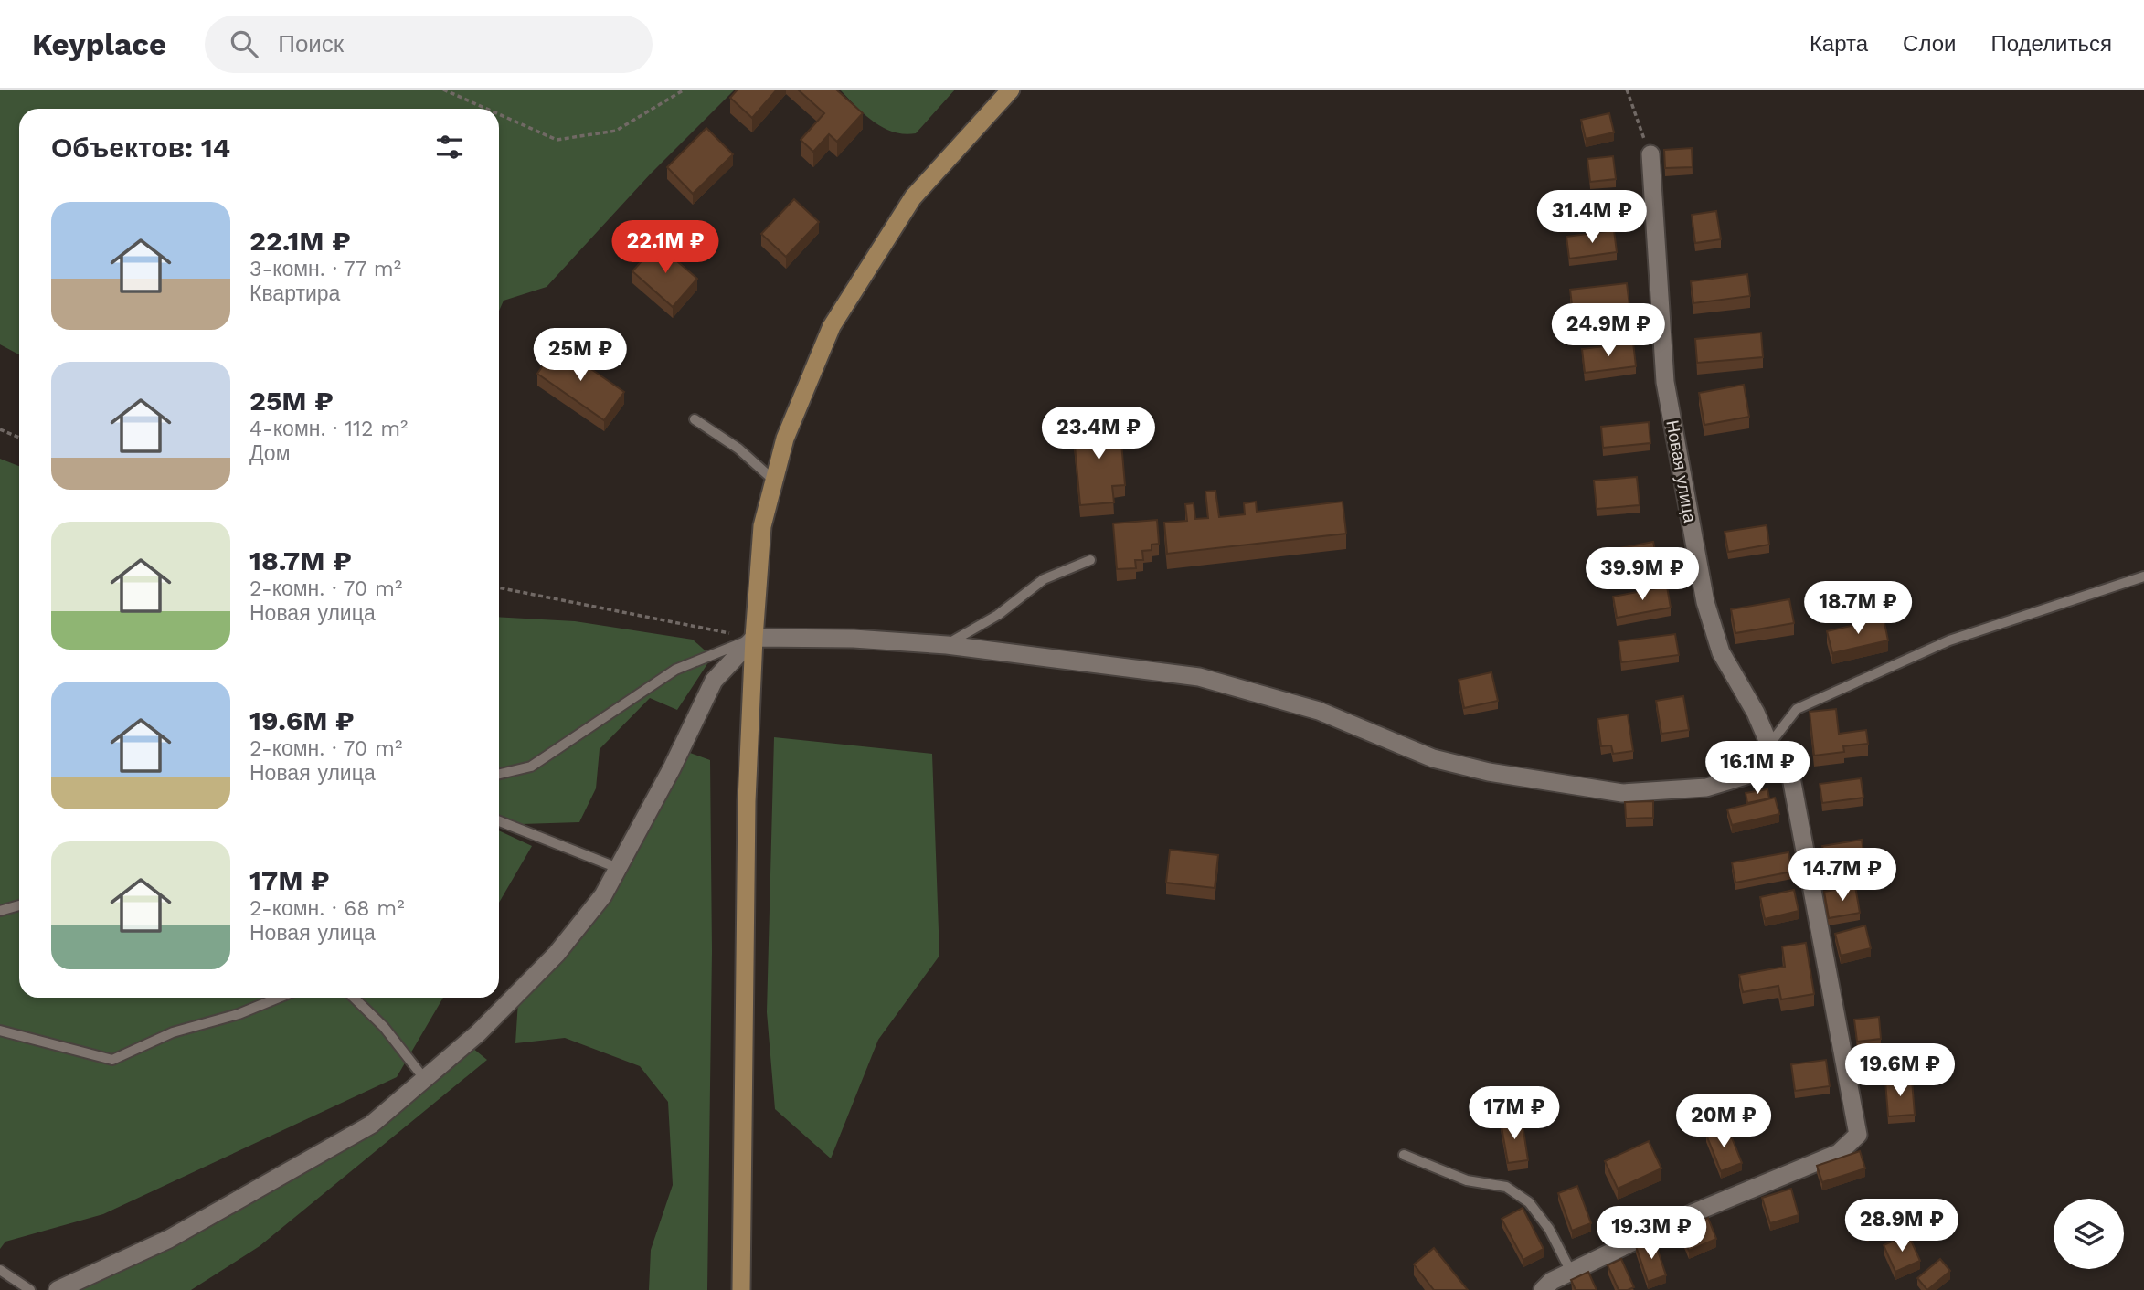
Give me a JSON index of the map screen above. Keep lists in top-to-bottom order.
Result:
{
  "streets": {
    "street": ["Новая улица"]
  },
  "page": {
    "header": "Keyplace",
    "search": "Поиск",
    "nav": ["Карта", "Слои", "Поделиться"],
    "heading": "Объектов: 14",
    "list": [
      {
        "name": "22.1M ₽",
        "note": "3-комн. · 77 m² · Квартира"
      },
      {
        "name": "25M ₽",
        "note": "4-комн. · 112 m² · Дом"
      },
      {
        "name": "18.7M ₽",
        "note": "2-комн. · 70 m² · Новая улица"
      },
      {
        "name": "19.6M ₽",
        "note": "2-комн. · 70 m² · Новая улица"
      },
      {
        "name": "17M ₽",
        "note": "2-комн. · 68 m² · Новая улица"
      }
    ],
    "price": [
      "31.4M ₽",
      "22.1M ₽",
      "24.9M ₽",
      "25M ₽",
      "23.4M ₽",
      "39.9M ₽",
      "18.7M ₽",
      "16.1M ₽",
      "14.7M ₽",
      "19.6M ₽",
      "17M ₽",
      "20M ₽",
      "28.9M ₽",
      "19.3M ₽"
    ]
  }
}
